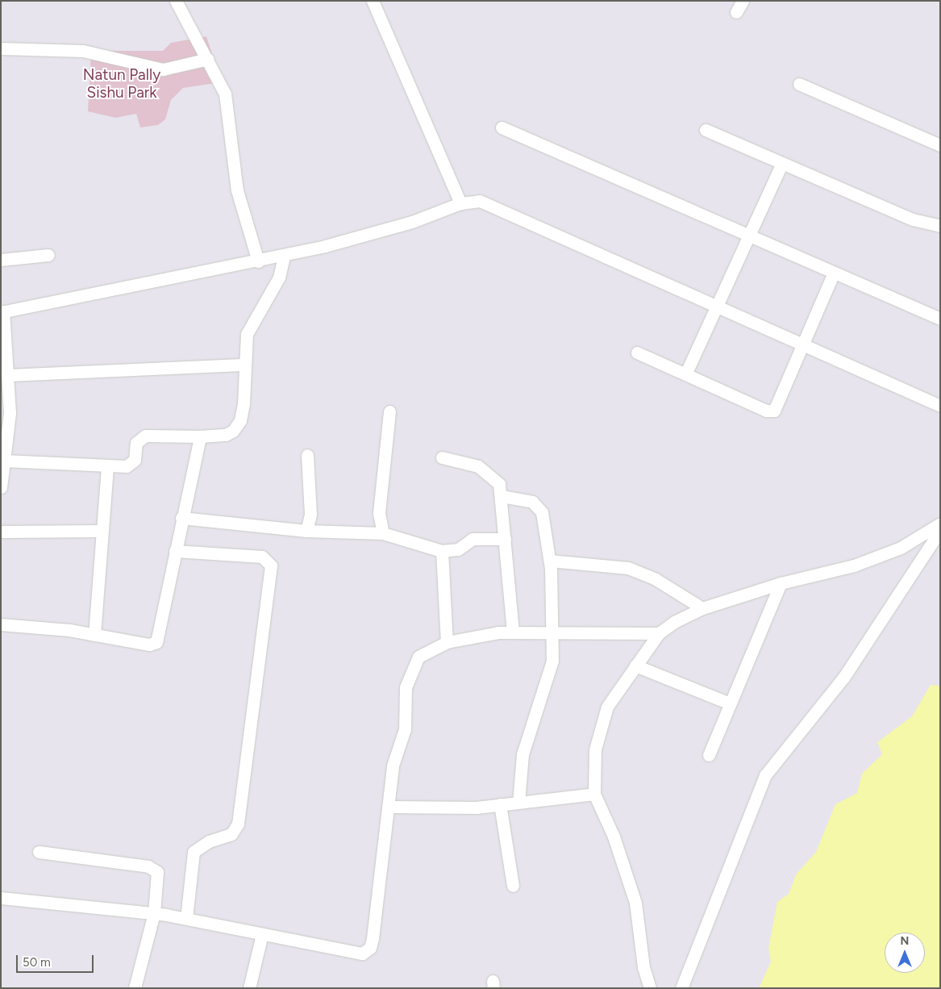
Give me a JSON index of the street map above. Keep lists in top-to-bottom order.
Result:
{
  "parks": ["Natun Pally Sishu Park"],
  "scale_bar": "50 m",
  "north": "top"
}
